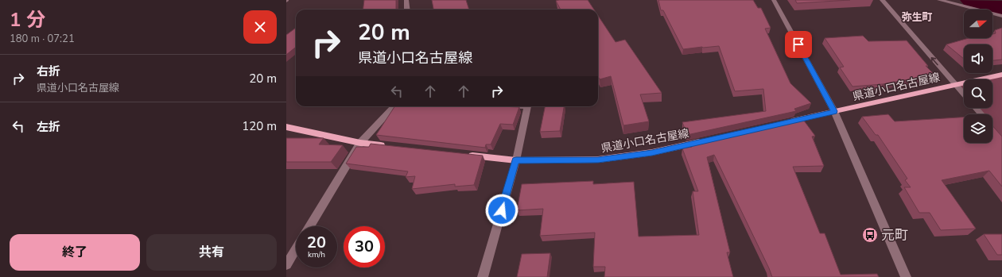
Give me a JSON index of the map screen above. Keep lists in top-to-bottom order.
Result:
{
  "streets": {
    "main road": ["県道小口名古屋線"]
  },
  "districts": ["弥生町"],
  "places": {
    "bus stop": ["元町"]
  },
  "north": "right",
  "page": {
    "heading": ["1 分", "180 m · 07:21"],
    "turn": ["20 m", "県道小口名古屋線"],
    "list": [
      {
        "name": "右折",
        "note": "県道小口名古屋線",
        "value": "20 m"
      },
      {
        "name": "左折",
        "value": "120 m"
      }
    ],
    "speed": "20 km/h",
    "limit": "30",
    "buttons": ["終了", "共有"]
  }
}
